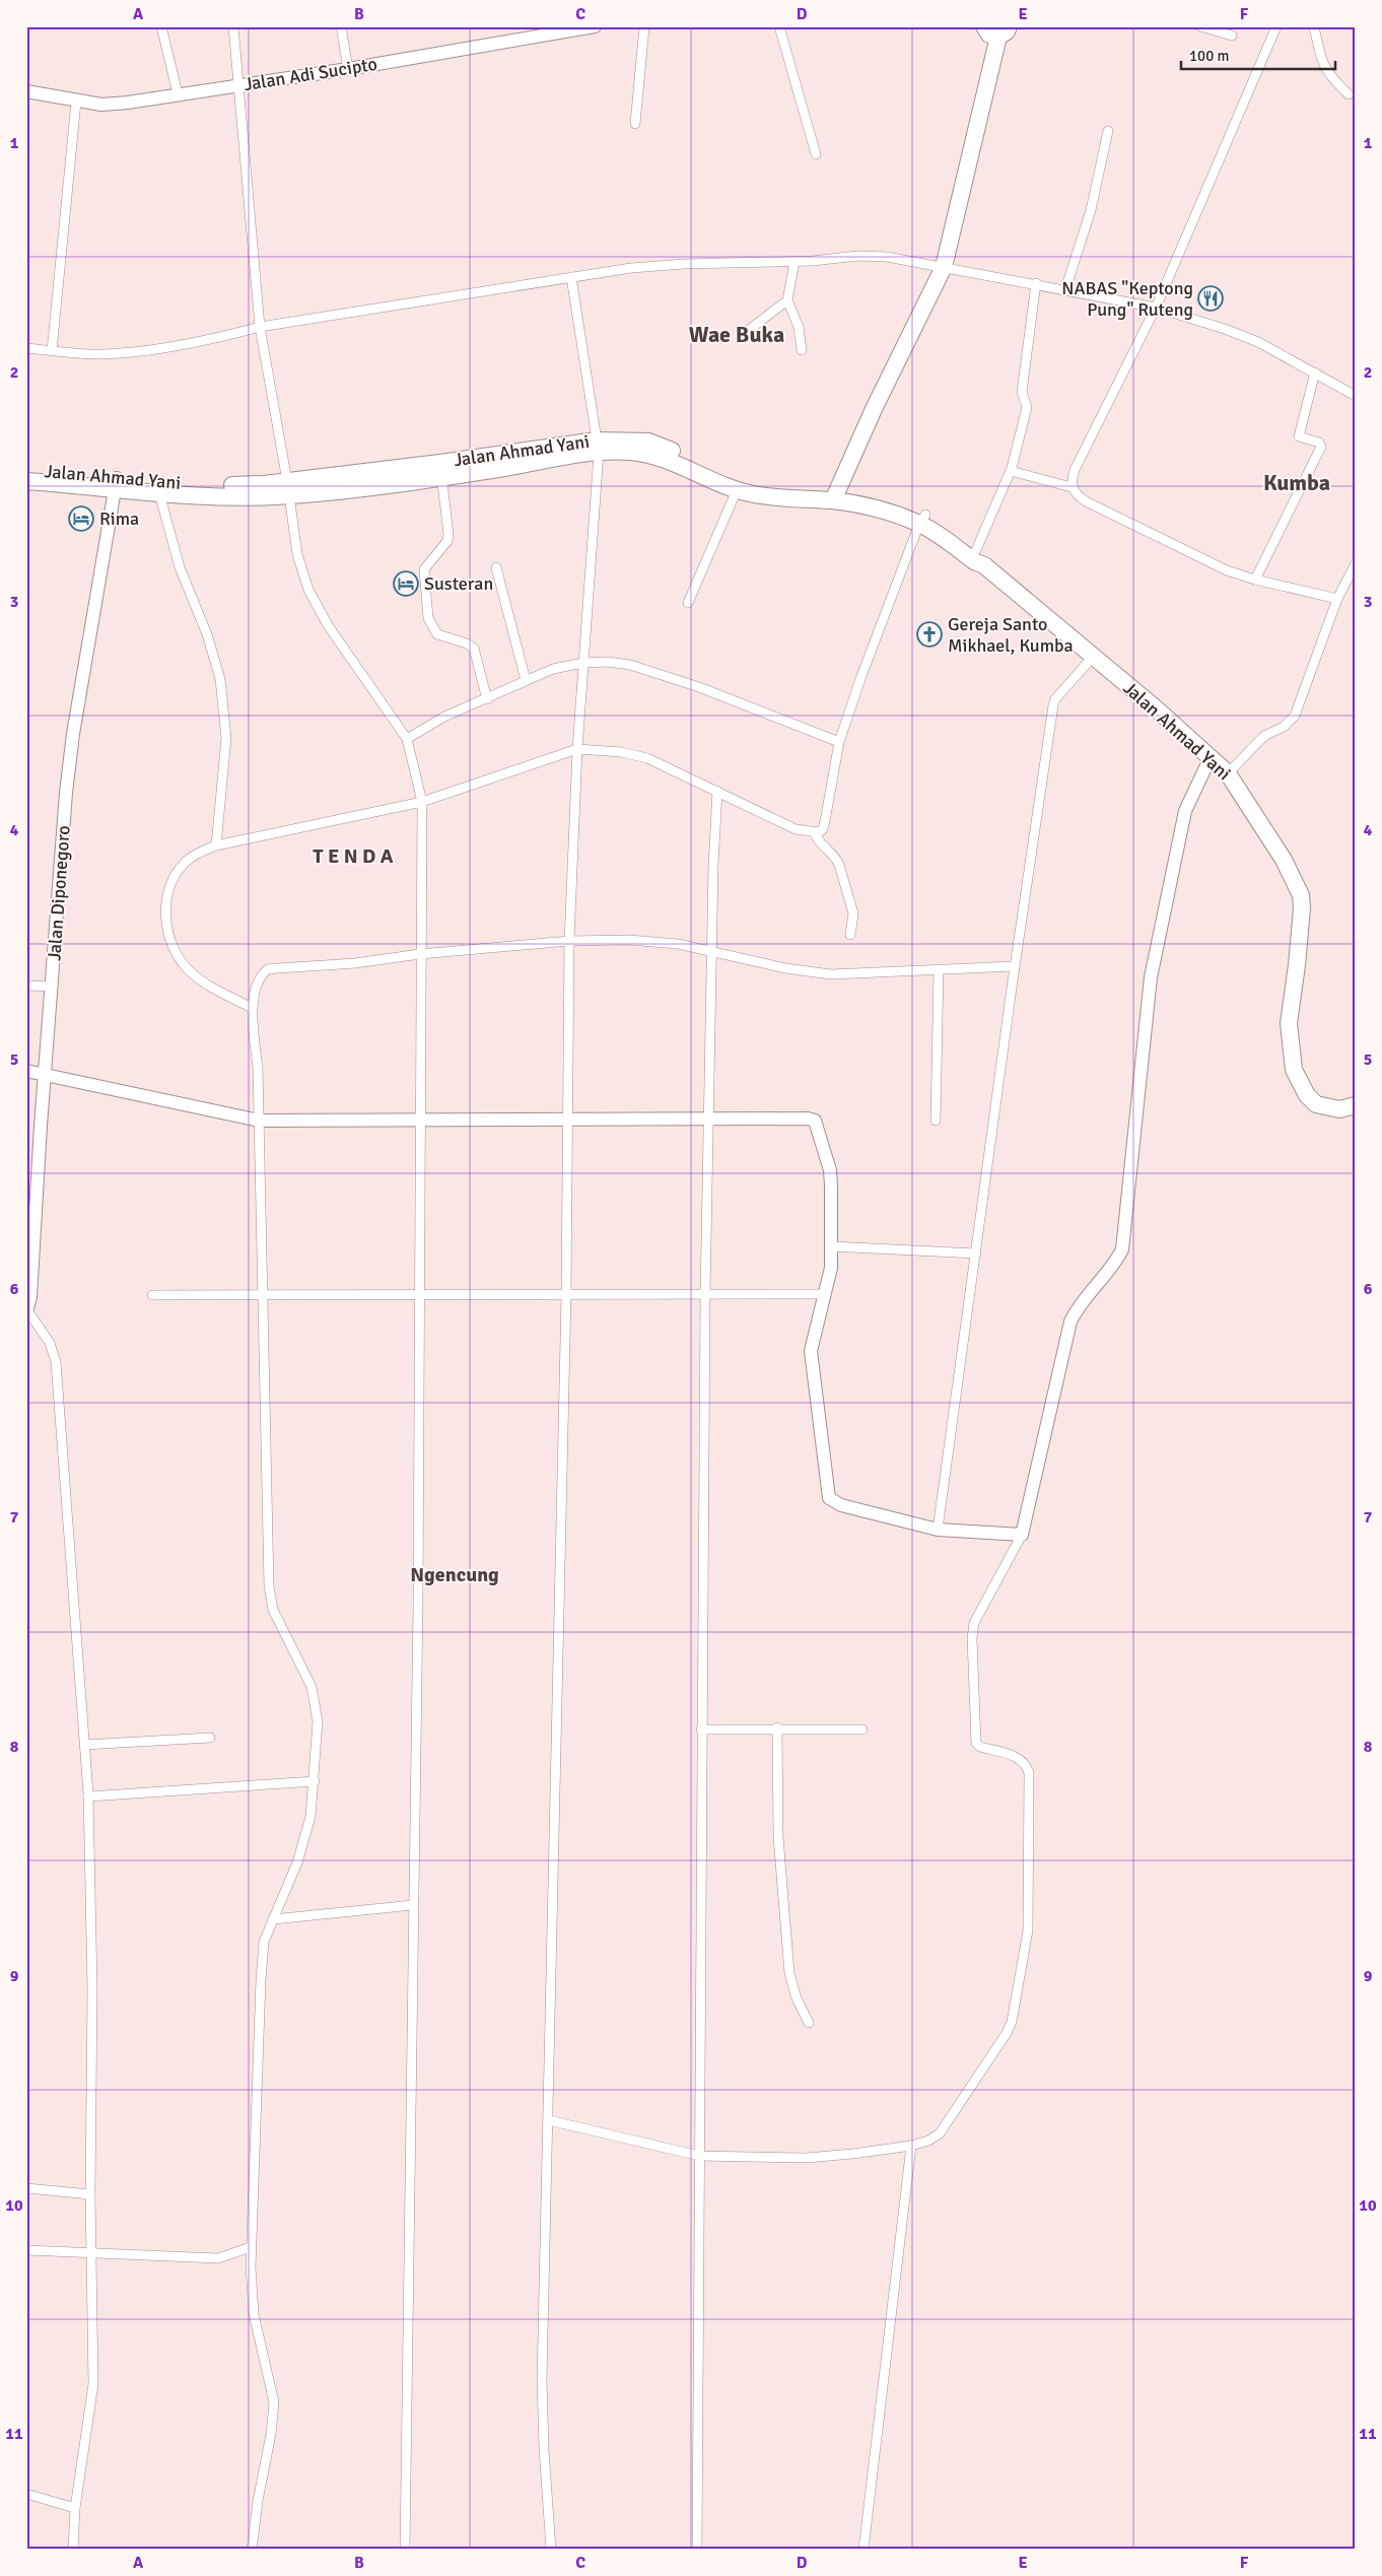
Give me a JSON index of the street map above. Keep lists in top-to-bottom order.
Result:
{
  "streets": {
    "highway": ["Jalan Ahmad Yani"],
    "street": ["Jalan Adi Sucipto", "Jalan Diponegoro"]
  },
  "crossings": [
    ["Jalan Ahmad Yani", "Jalan Diponegoro"]
  ],
  "districts": [
    "Wae Buka",
    "Kumba",
    "T E N D A",
    "Ngencung"
  ],
  "places": {
    "restaurant": ["NABAS \"Keptong Pung\" Ruteng"],
    "hotel": ["Rima", "Susteran"],
    "church": ["Gereja Santo Mikhael, Kumba"]
  },
  "scale_bar": "100 m",
  "grid": {
    "columns": [
      "A",
      "B",
      "C",
      "D",
      "E",
      "F"
    ],
    "rows": [
      "1",
      "2",
      "3",
      "4",
      "5",
      "6",
      "7",
      "8",
      "9",
      "10",
      "11"
    ]
  }
}
